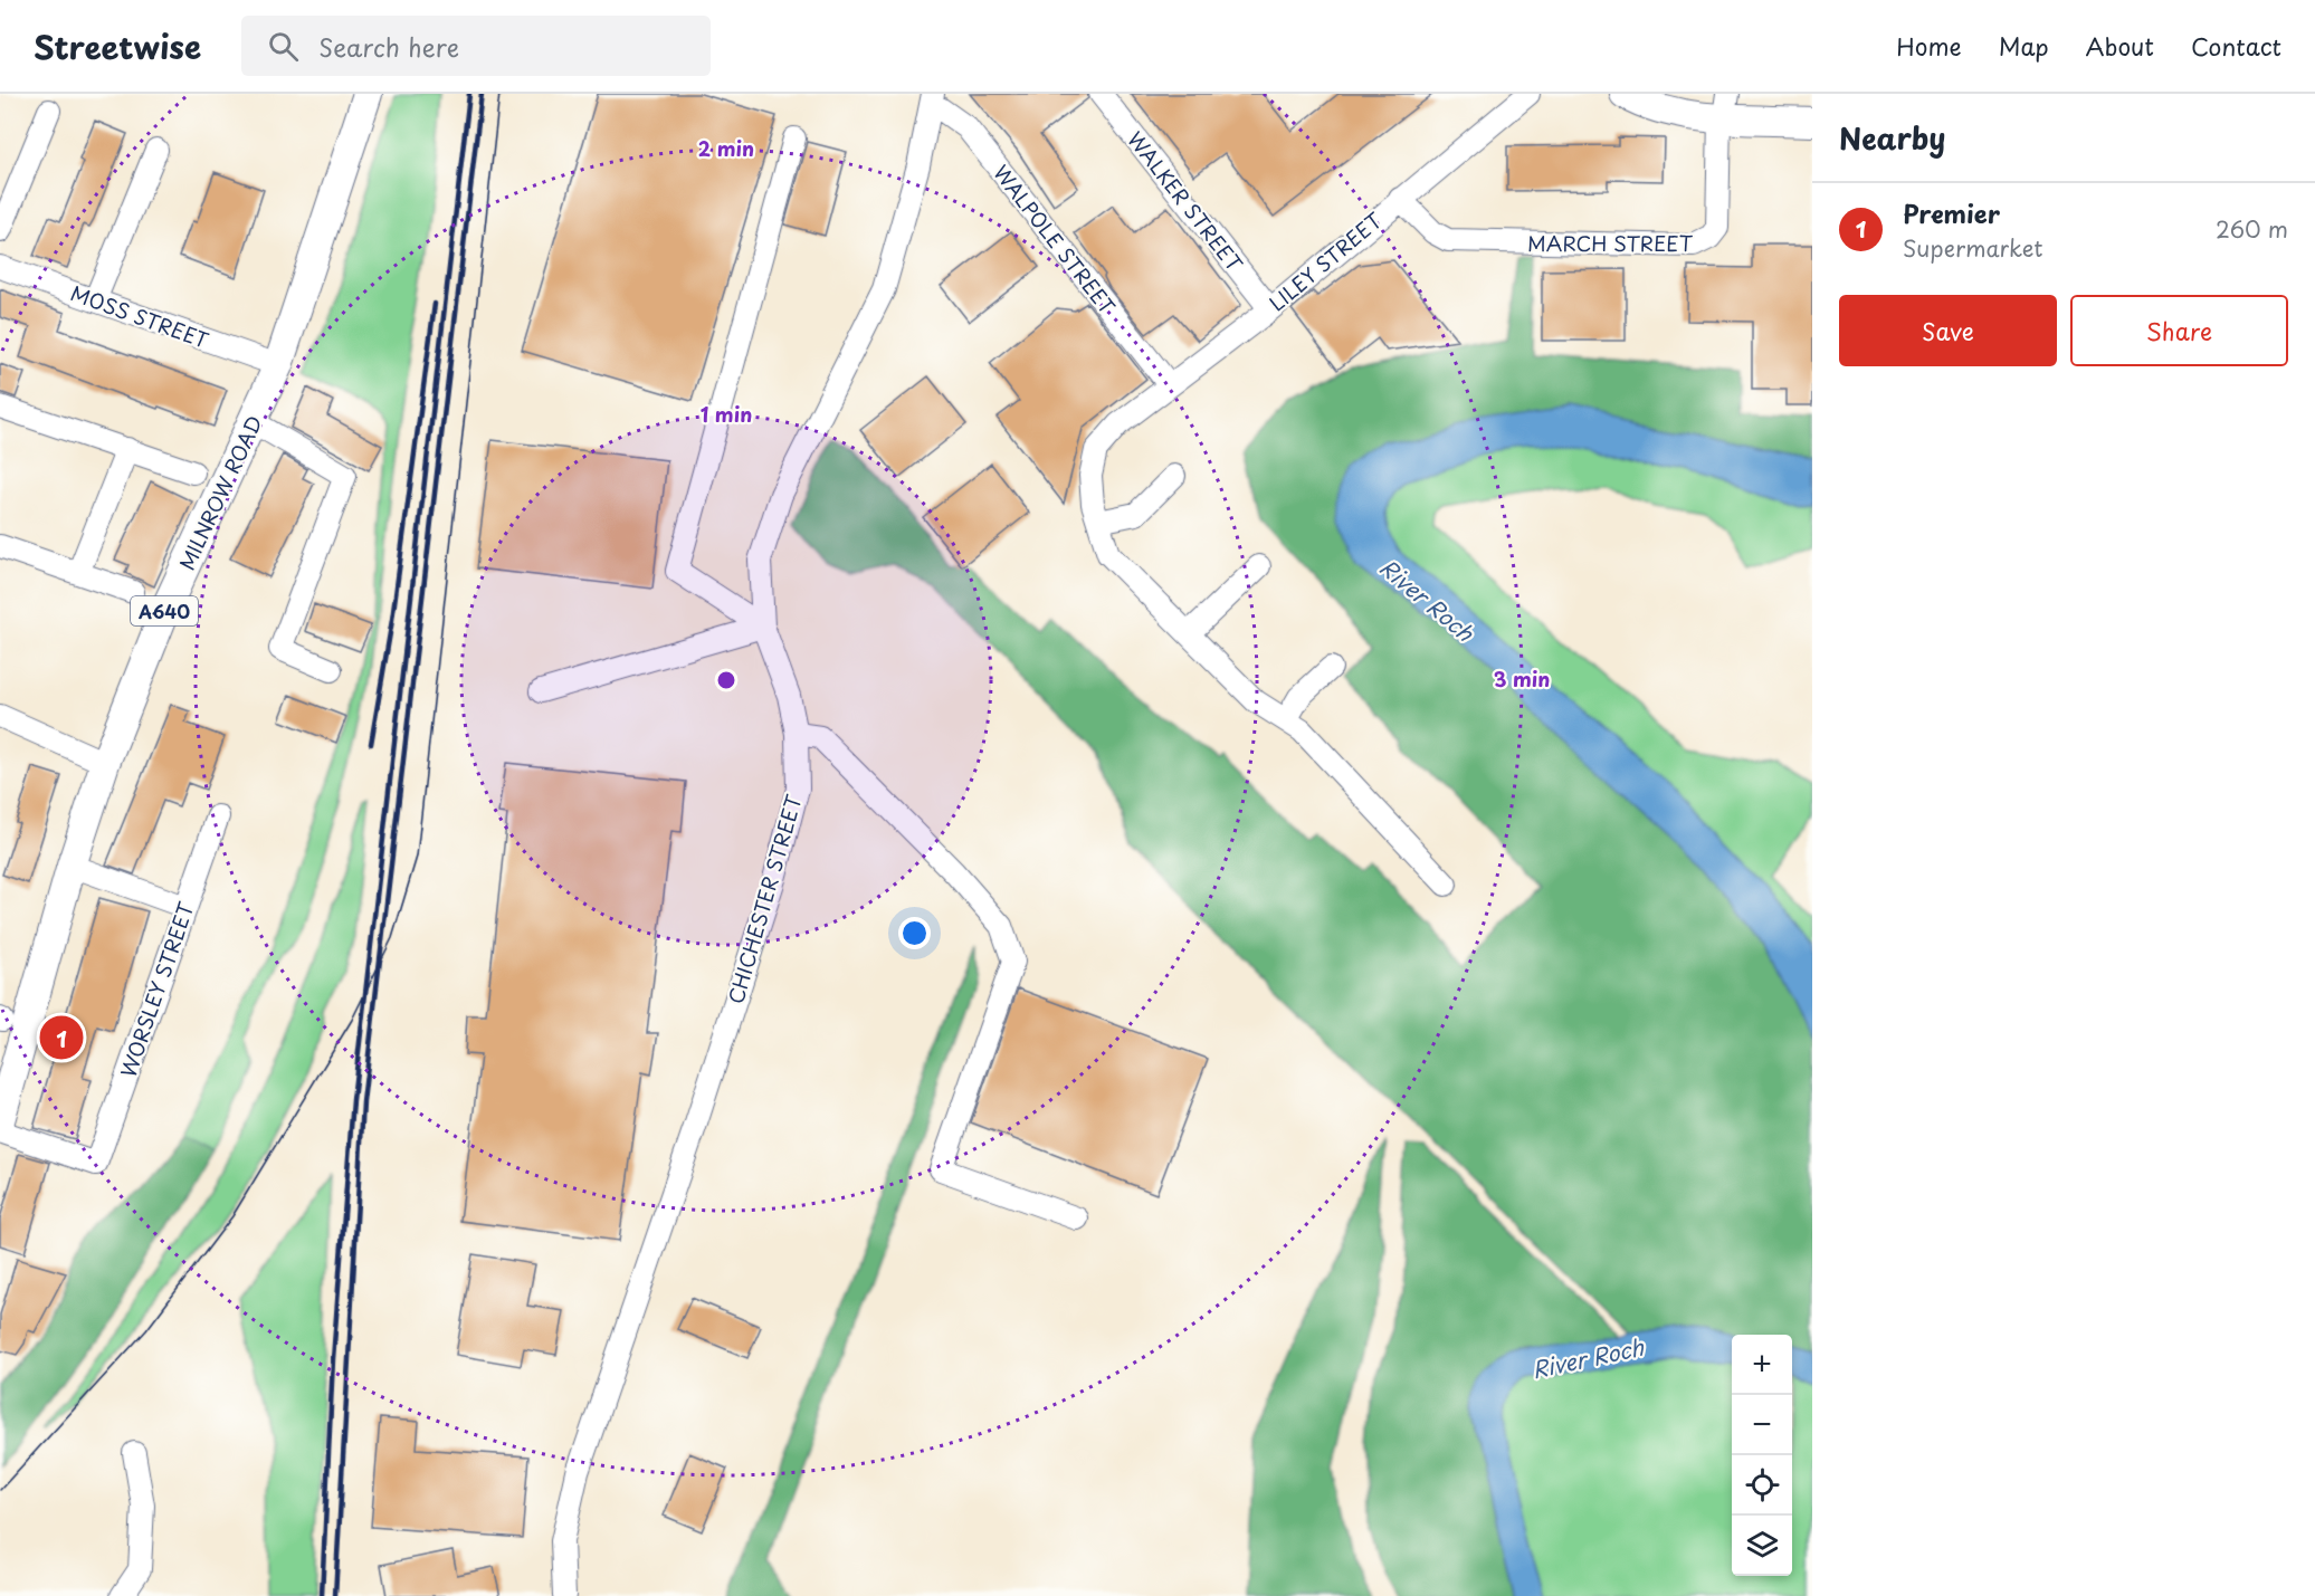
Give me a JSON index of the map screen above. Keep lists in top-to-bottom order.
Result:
{
  "streets": {
    "main road": ["MILNROW ROAD", "A640"],
    "street": [
      "WALKER STREET",
      "WALPOLE STREET",
      "MARCH STREET",
      "LILEY STREET",
      "MOSS STREET",
      "CHICHESTER STREET",
      "WORSLEY STREET"
    ]
  },
  "crossings": [
    ["WALKER STREET", "LILEY STREET"],
    ["WALPOLE STREET", "LILEY STREET"],
    ["WALPOLE STREET", "CHICHESTER STREET"],
    ["MARCH STREET", "LILEY STREET"],
    ["MOSS STREET", "MILNROW ROAD"]
  ],
  "water": ["River Roch"],
  "page": {
    "header": "Streetwise",
    "search": "Search here",
    "nav": [
      "Home",
      "Map",
      "About",
      "Contact"
    ],
    "heading": "Nearby",
    "list": [
      {
        "mark": "1",
        "name": "Premier",
        "note": "Supermarket",
        "value": "260 m"
      }
    ],
    "buttons": ["Save", "Share"],
    "pins": "1",
    "map_buttons": ["+", "−"]
  },
  "rings": ["2 min", "1 min", "3 min"]
}
